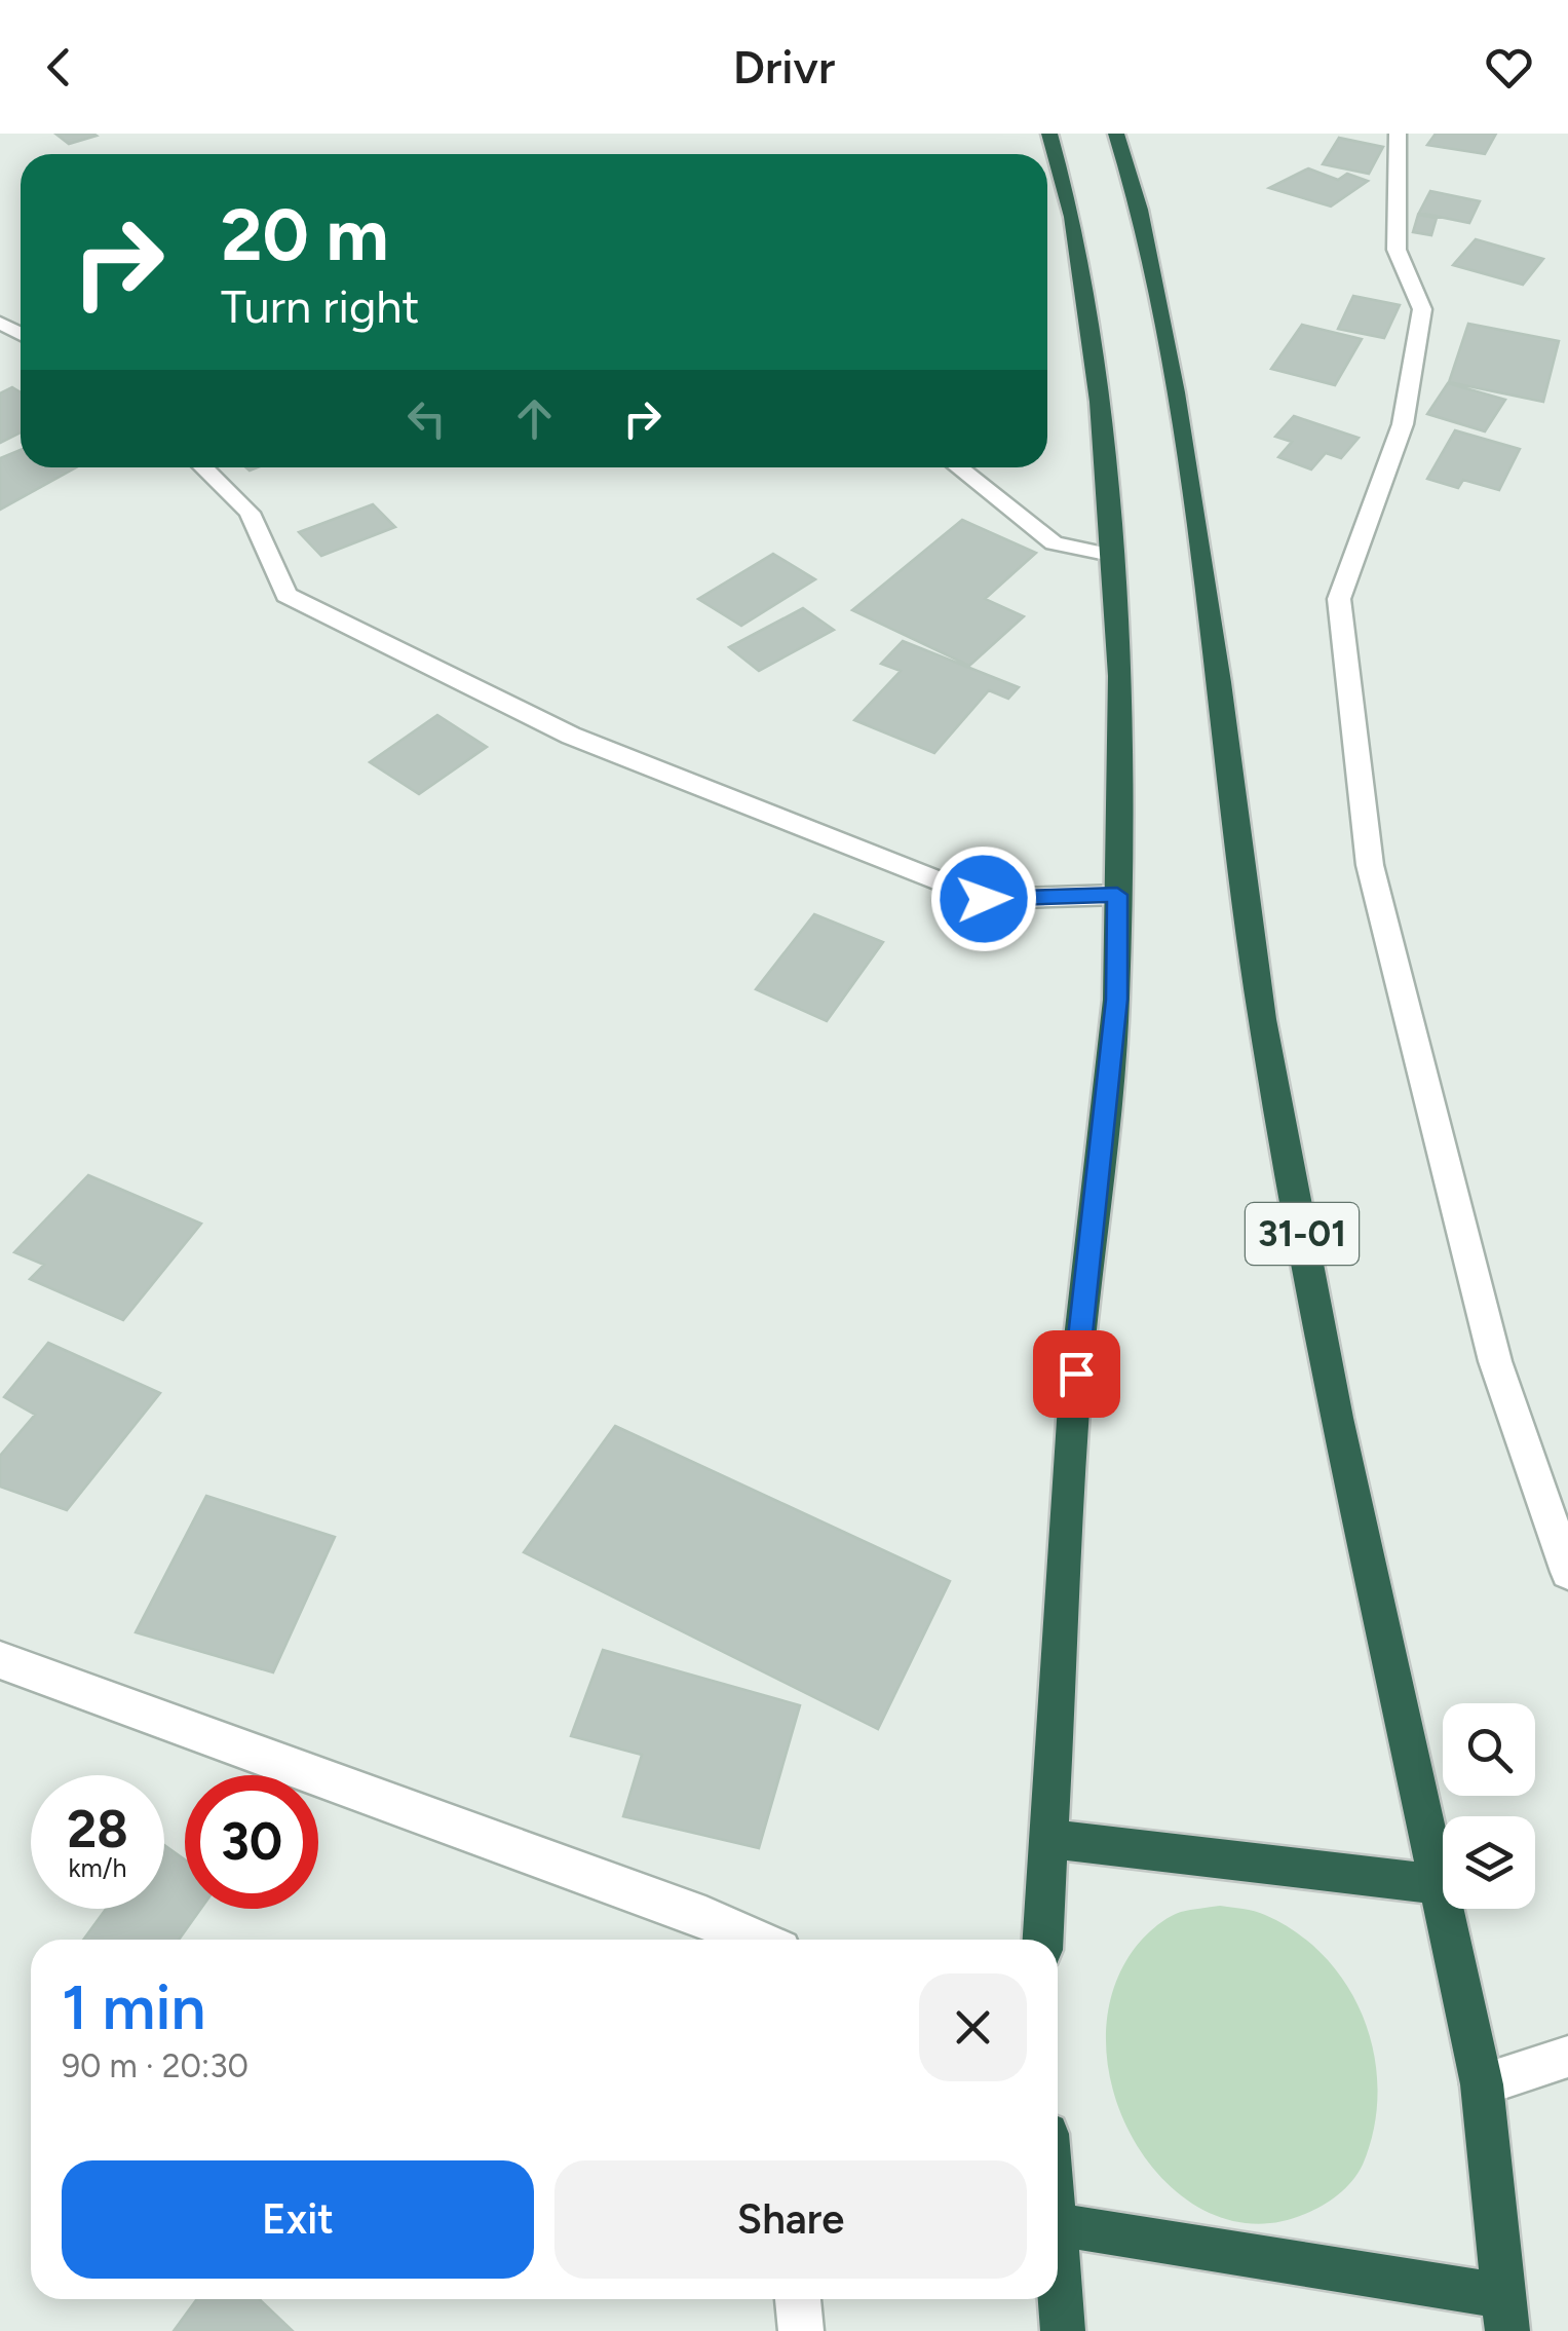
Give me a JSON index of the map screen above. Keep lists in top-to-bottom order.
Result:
{
  "streets": {
    "highway": ["31-01"]
  },
  "page": {
    "header": "Drivr",
    "turn": ["20 m", "Turn right"],
    "speed": "28 km/h",
    "limit": "30",
    "heading": ["1 min", "90 m · 20:30"],
    "buttons": ["Exit", "Share"]
  }
}
